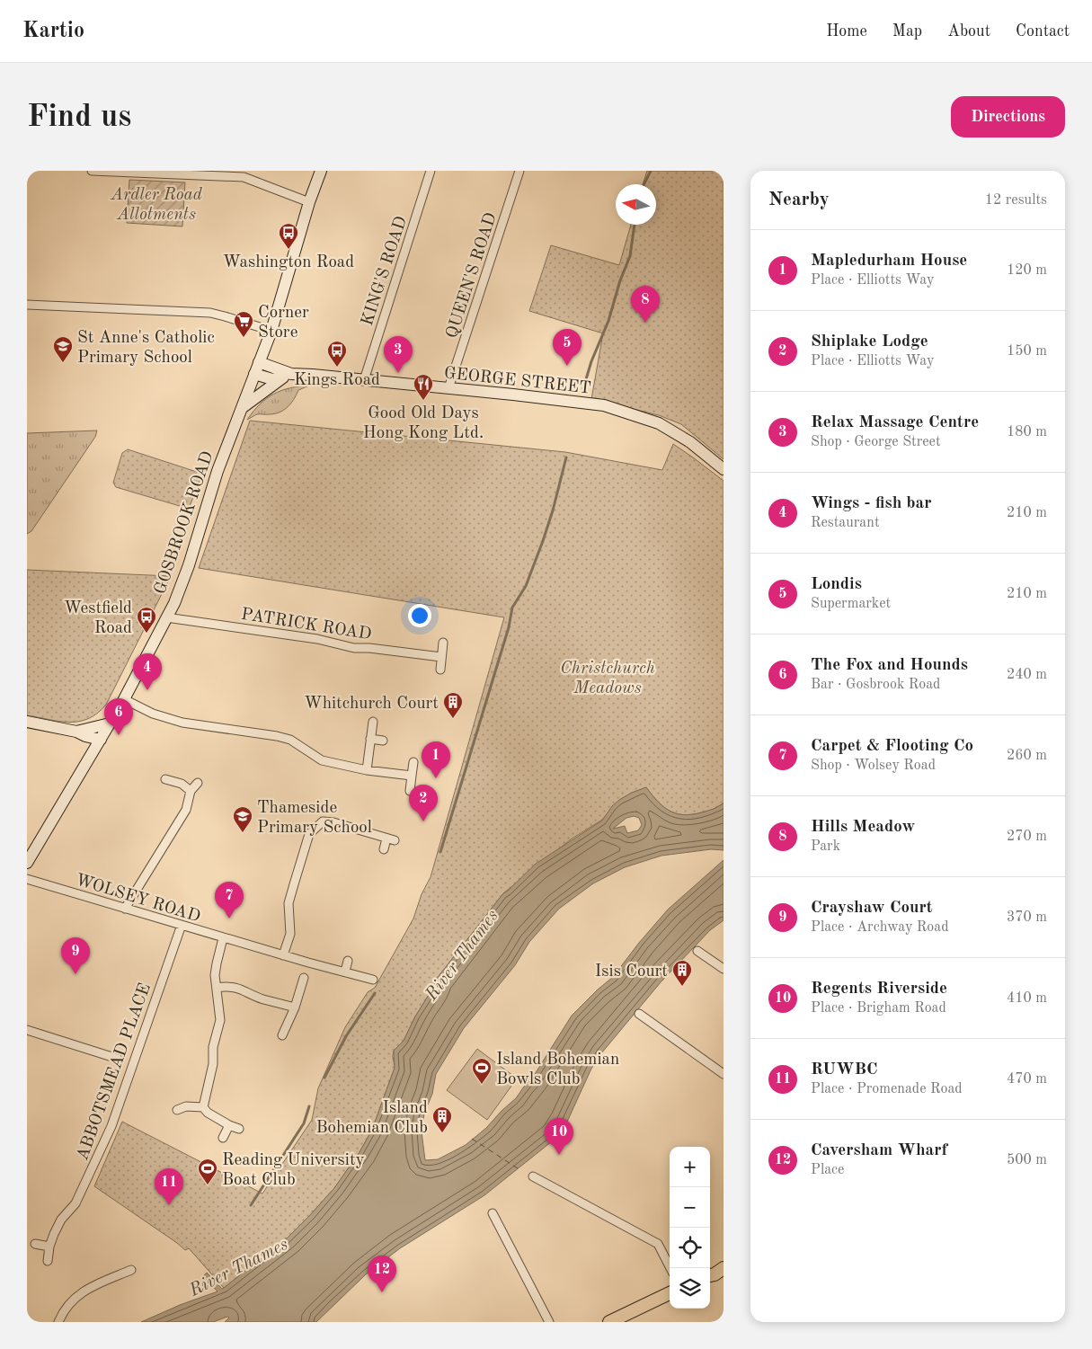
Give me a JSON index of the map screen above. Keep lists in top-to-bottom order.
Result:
{
  "streets": {
    "main road": ["GEORGE STREET", "GOSBROOK ROAD"],
    "street": [
      "KING'S ROAD",
      "QUEEN'S ROAD",
      "PATRICK ROAD",
      "WOLSEY ROAD",
      "ABBOTSMEAD PLACE"
    ]
  },
  "crossings": [
    ["KING'S ROAD", "GEORGE STREET"],
    ["QUEEN'S ROAD", "GEORGE STREET"],
    ["GEORGE STREET", "GOSBROOK ROAD"],
    ["GOSBROOK ROAD", "PATRICK ROAD"],
    ["WOLSEY ROAD", "ABBOTSMEAD PLACE"]
  ],
  "water": ["River Thames"],
  "parks": ["Ardler Road Allotments", "Christchurch Meadows"],
  "places": {
    "bus stop": ["Washington Road", "Kings Road", "Westfield Road"],
    "supermarket": ["Corner Store"],
    "school or university": ["St Anne's Catholic Primary School", "Thameside Primary School"],
    "restaurant": ["Good Old Days Hong Kong Ltd."],
    "building": ["Whitchurch Court", "Isis Court", "Island Bohemian Club"],
    "sports": ["Island Bohemian Bowls Club", "Reading University Boat Club"]
  },
  "north": "left",
  "page": {
    "header": "Kartio",
    "nav": [
      "Home",
      "Map",
      "About",
      "Contact"
    ],
    "buttons": "Directions",
    "title": "Find us",
    "heading": ["Nearby", "12 results"],
    "list": [
      {
        "mark": "1",
        "name": "Mapledurham House",
        "note": "Place · Elliotts Way",
        "value": "120 m"
      },
      {
        "mark": "2",
        "name": "Shiplake Lodge",
        "note": "Place · Elliotts Way",
        "value": "150 m"
      },
      {
        "mark": "3",
        "name": "Relax Massage Centre",
        "note": "Shop · George Street",
        "value": "180 m"
      },
      {
        "mark": "4",
        "name": "Wings - fish bar",
        "note": "Restaurant",
        "value": "210 m"
      },
      {
        "mark": "5",
        "name": "Londis",
        "note": "Supermarket",
        "value": "210 m"
      },
      {
        "mark": "6",
        "name": "The Fox and Hounds",
        "note": "Bar · Gosbrook Road",
        "value": "240 m"
      },
      {
        "mark": "7",
        "name": "Carpet & Flooting Co",
        "note": "Shop · Wolsey Road",
        "value": "260 m"
      },
      {
        "mark": "8",
        "name": "Hills Meadow",
        "note": "Park",
        "value": "270 m"
      },
      {
        "mark": "9",
        "name": "Crayshaw Court",
        "note": "Place · Archway Road",
        "value": "370 m"
      },
      {
        "mark": "10",
        "name": "Regents Riverside",
        "note": "Place · Brigham Road",
        "value": "410 m"
      },
      {
        "mark": "11",
        "name": "RUWBC",
        "note": "Place · Promenade Road",
        "value": "470 m"
      },
      {
        "mark": "12",
        "name": "Caversham Wharf",
        "note": "Place",
        "value": "500 m"
      }
    ],
    "pins": [
      "8",
      "5",
      "3",
      "4",
      "6",
      "1",
      "2",
      "7",
      "9",
      "10",
      "11",
      "12"
    ],
    "map_buttons": ["+", "−"]
  }
}
